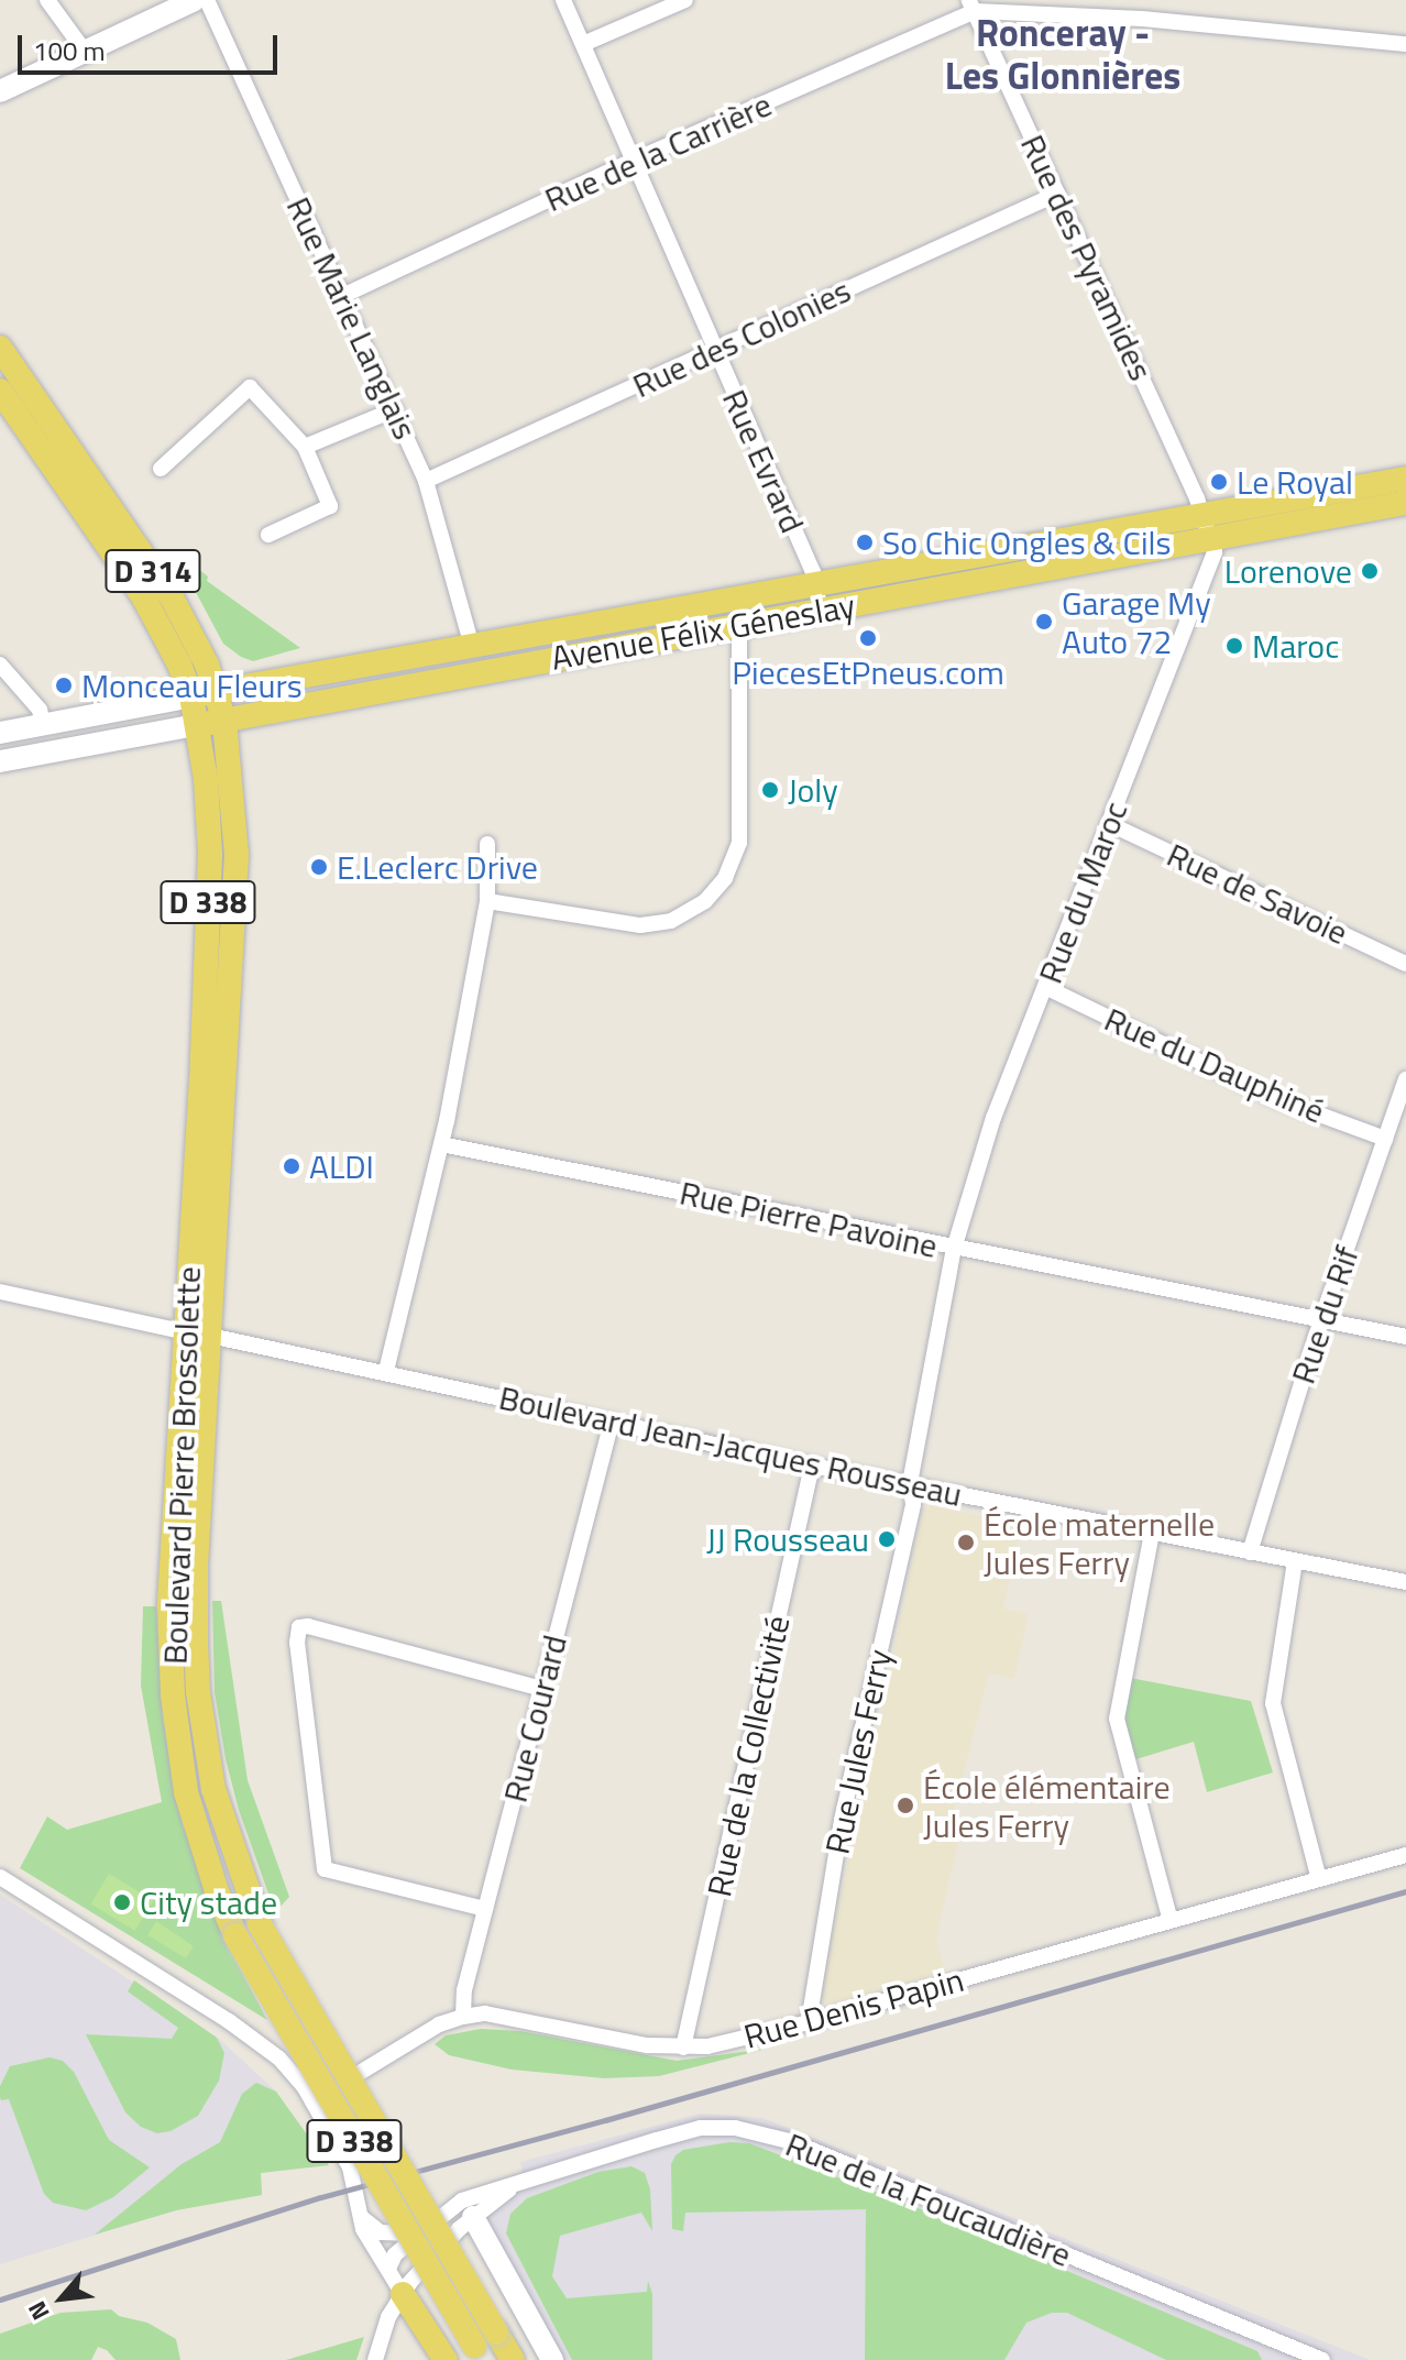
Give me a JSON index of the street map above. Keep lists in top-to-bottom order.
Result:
{
  "streets": {
    "main road": [
      "D 314",
      "Avenue Félix Géneslay",
      "D 338",
      "Boulevard Pierre Brossolette"
    ],
    "street": [
      "Rue de la Carrière",
      "Rue des Pyramides",
      "Rue Marie Langlais",
      "Rue des Colonies",
      "Rue Evrard",
      "Rue du Maroc",
      "Rue de Savoie",
      "Rue du Dauphiné",
      "Rue Pierre Pavoine",
      "Rue du Rif",
      "Boulevard Jean-Jacques Rousseau",
      "Rue Courard",
      "Rue Jules Ferry",
      "Rue de la Collectivité",
      "Rue Denis Papin",
      "Rue de la Foucaudière"
    ]
  },
  "crossings": [
    ["Rue de la Carrière", "Rue des Pyramides"],
    ["Rue de la Carrière", "Rue Marie Langlais"],
    ["Rue de la Carrière", "Rue Evrard"],
    ["Rue des Pyramides", "Rue des Colonies"],
    ["Rue des Pyramides", "Avenue Félix Géneslay"],
    ["Rue des Pyramides", "Rue du Maroc"],
    ["Rue Marie Langlais", "Rue des Colonies"],
    ["Rue Marie Langlais", "Avenue Félix Géneslay"],
    ["Rue des Colonies", "Rue Evrard"],
    ["Rue Evrard", "Avenue Félix Géneslay"],
    ["D 314", "Avenue Félix Géneslay"],
    ["D 314", "Boulevard Pierre Brossolette"],
    ["Avenue Félix Géneslay", "Rue du Maroc"],
    ["Avenue Félix Géneslay", "Boulevard Pierre Brossolette"],
    ["Rue du Maroc", "Rue de Savoie"],
    ["Rue du Maroc", "Rue du Dauphiné"],
    ["Rue du Maroc", "Rue Pierre Pavoine"],
    ["Rue du Maroc", "Boulevard Jean-Jacques Rousseau"],
    ["Rue du Maroc", "Rue Jules Ferry"],
    ["Rue du Dauphiné", "Rue du Rif"],
    ["Rue Pierre Pavoine", "Rue du Rif"],
    ["Rue du Rif", "Boulevard Jean-Jacques Rousseau"],
    ["Boulevard Jean-Jacques Rousseau", "Boulevard Pierre Brossolette"],
    ["Boulevard Jean-Jacques Rousseau", "Rue Courard"],
    ["Boulevard Jean-Jacques Rousseau", "Rue Jules Ferry"],
    ["Boulevard Jean-Jacques Rousseau", "Rue de la Collectivité"],
    ["Rue Courard", "Rue Denis Papin"],
    ["Rue Jules Ferry", "Rue Denis Papin"],
    ["Rue de la Collectivité", "Rue Denis Papin"]
  ],
  "districts": ["Ronceray - Les Glonnières"],
  "places": [
    "Le Royal",
    "So Chic Ongles & Cils",
    "Lorenove",
    "Garage My Auto 72",
    "PiecesEtPneus.com",
    "Maroc",
    "Monceau Fleurs",
    "Joly",
    "E.Leclerc Drive",
    "ALDI",
    "JJ Rousseau",
    "École maternelle Jules Ferry",
    "École élémentaire Jules Ferry",
    "City stade"
  ],
  "scale_bar": "100 m",
  "north": "bottom left"
}
